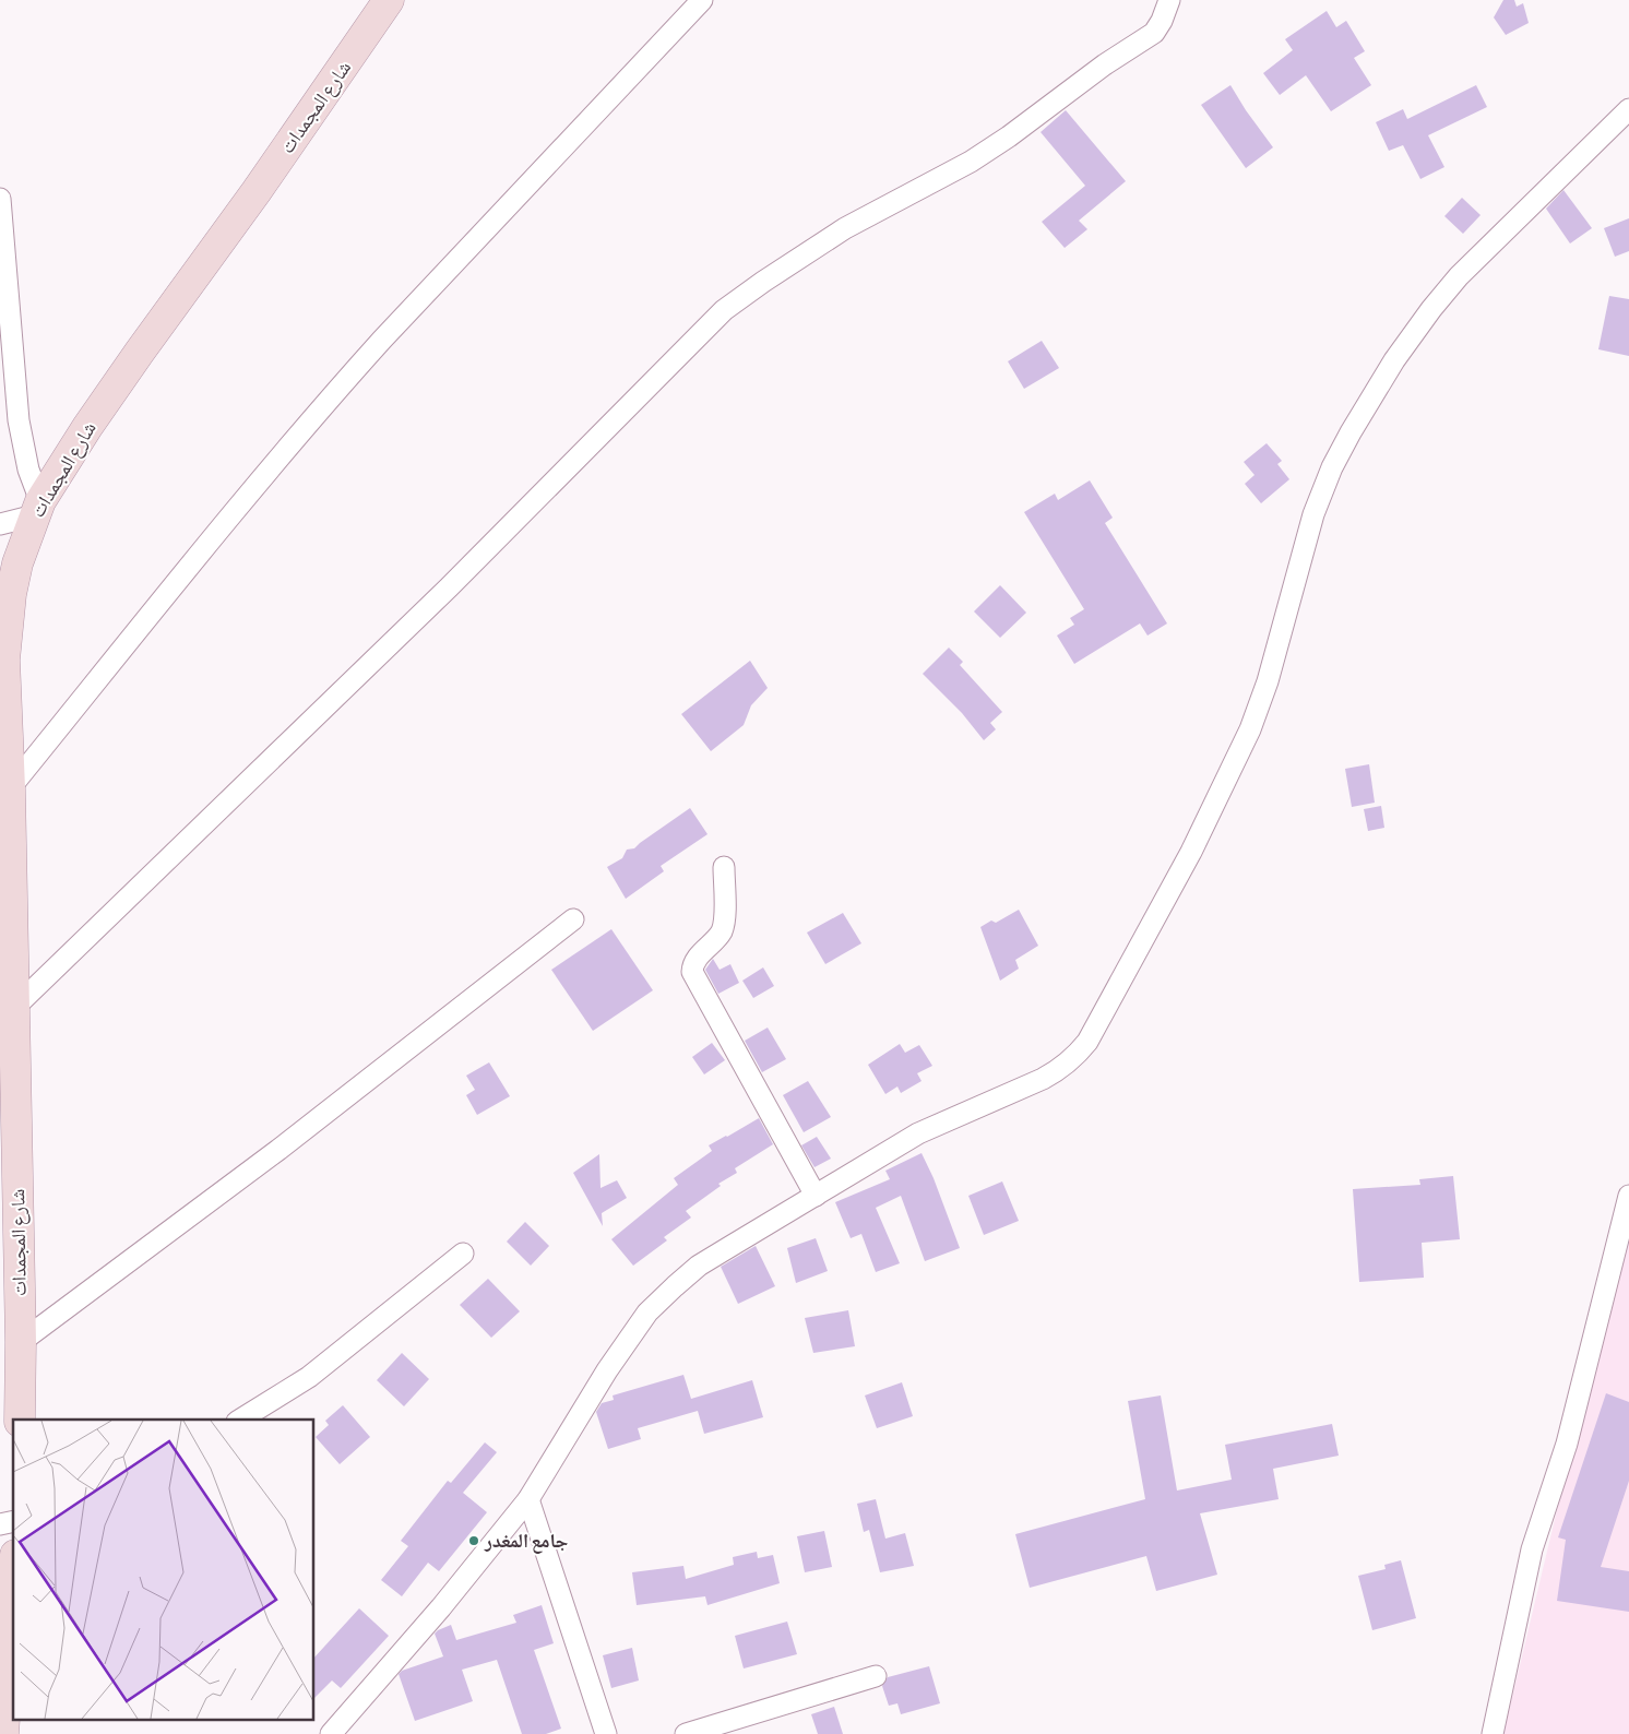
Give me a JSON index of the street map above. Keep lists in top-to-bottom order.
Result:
{
  "streets": {
    "main road": ["شارع المجمدات"]
  },
  "places": ["جامع المغدر"]
}
